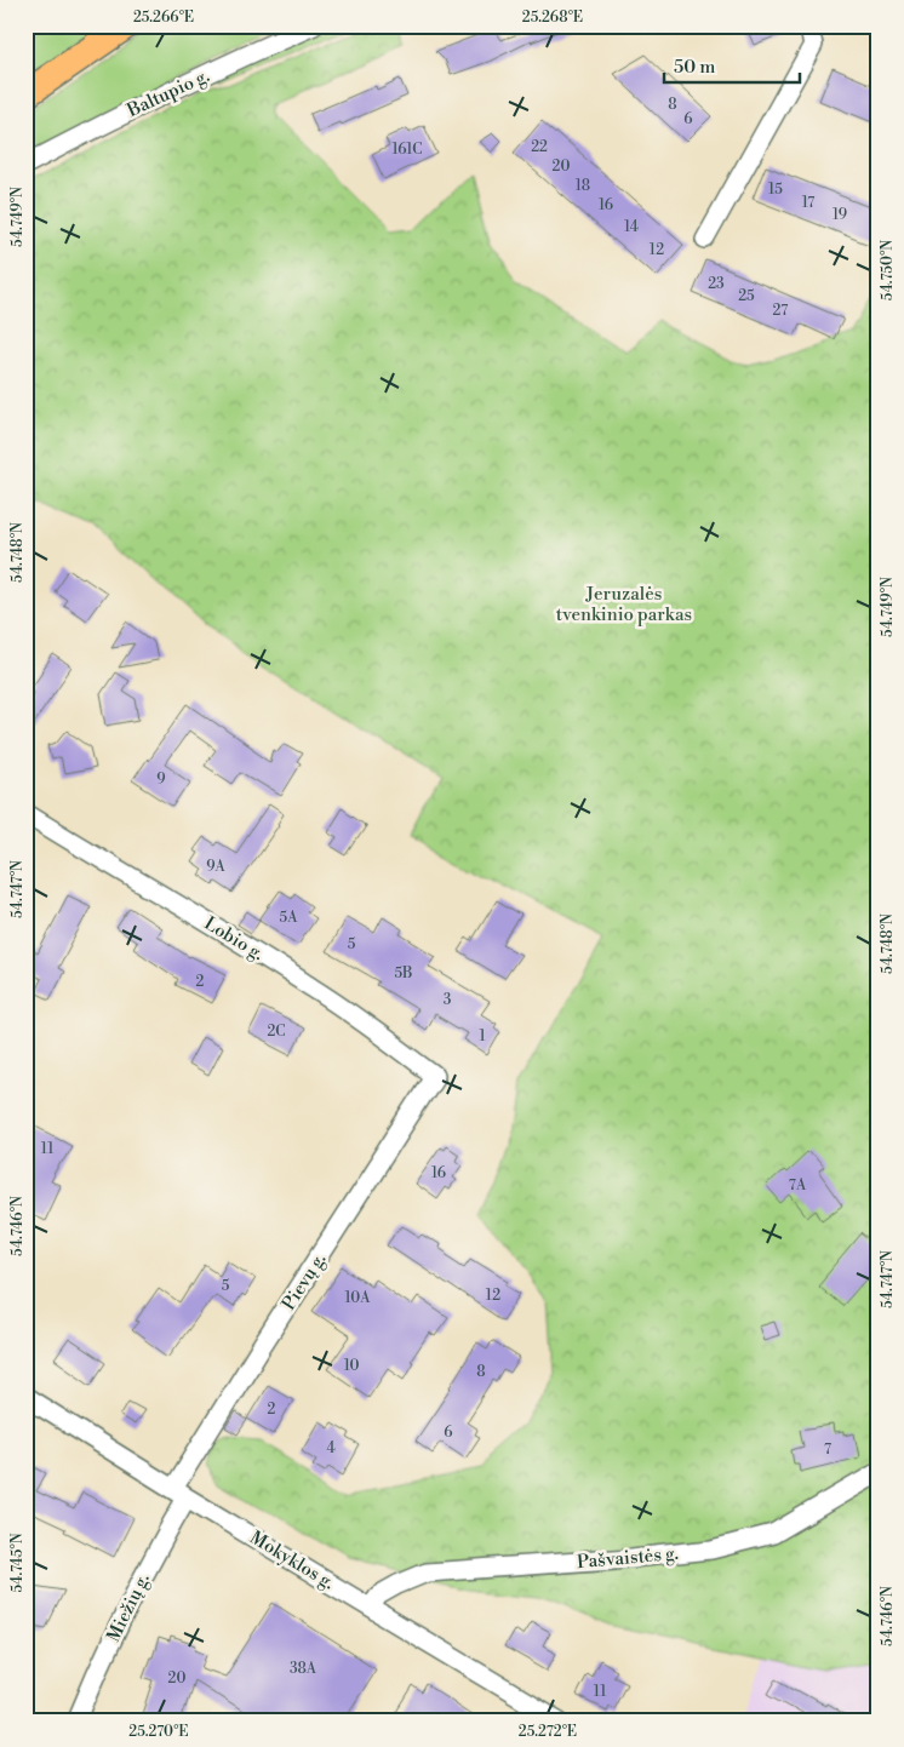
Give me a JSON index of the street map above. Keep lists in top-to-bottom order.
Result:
{
  "streets": {
    "street": [
      "Baltupio g.",
      "Lobio g.",
      "Pievų g.",
      "Pašvaistės g.",
      "Mokyklos g.",
      "Miežių g."
    ]
  },
  "crossings": [
    ["Lobio g.", "Pievų g."],
    ["Pievų g.", "Mokyklos g."],
    ["Pievų g.", "Miežių g."],
    ["Pašvaistės g.", "Mokyklos g."],
    ["Mokyklos g.", "Miežių g."]
  ],
  "parks": ["Jeruzalės tvenkinio parkas"],
  "house_numbers": [
    "8",
    "6",
    "22",
    "161C",
    "20",
    "18",
    "15",
    "17",
    "16",
    "19",
    "14",
    "12",
    "23",
    "25",
    "27",
    "9",
    "9A",
    "5A",
    "5",
    "5B",
    "2",
    "3",
    "2C",
    "1",
    "11",
    "16",
    "7A",
    "5",
    "12",
    "10A",
    "10",
    "8",
    "2",
    "6",
    "4",
    "7",
    "38A",
    "20",
    "11"
  ],
  "scale_bar": "50 m",
  "coordinates": [
    "25.266°E",
    "25.268°E",
    "54.749°N",
    "54.750°N",
    "54.748°N",
    "54.747°N",
    "54.746°N",
    "54.745°N",
    "25.270°E",
    "25.272°E"
  ]
}
